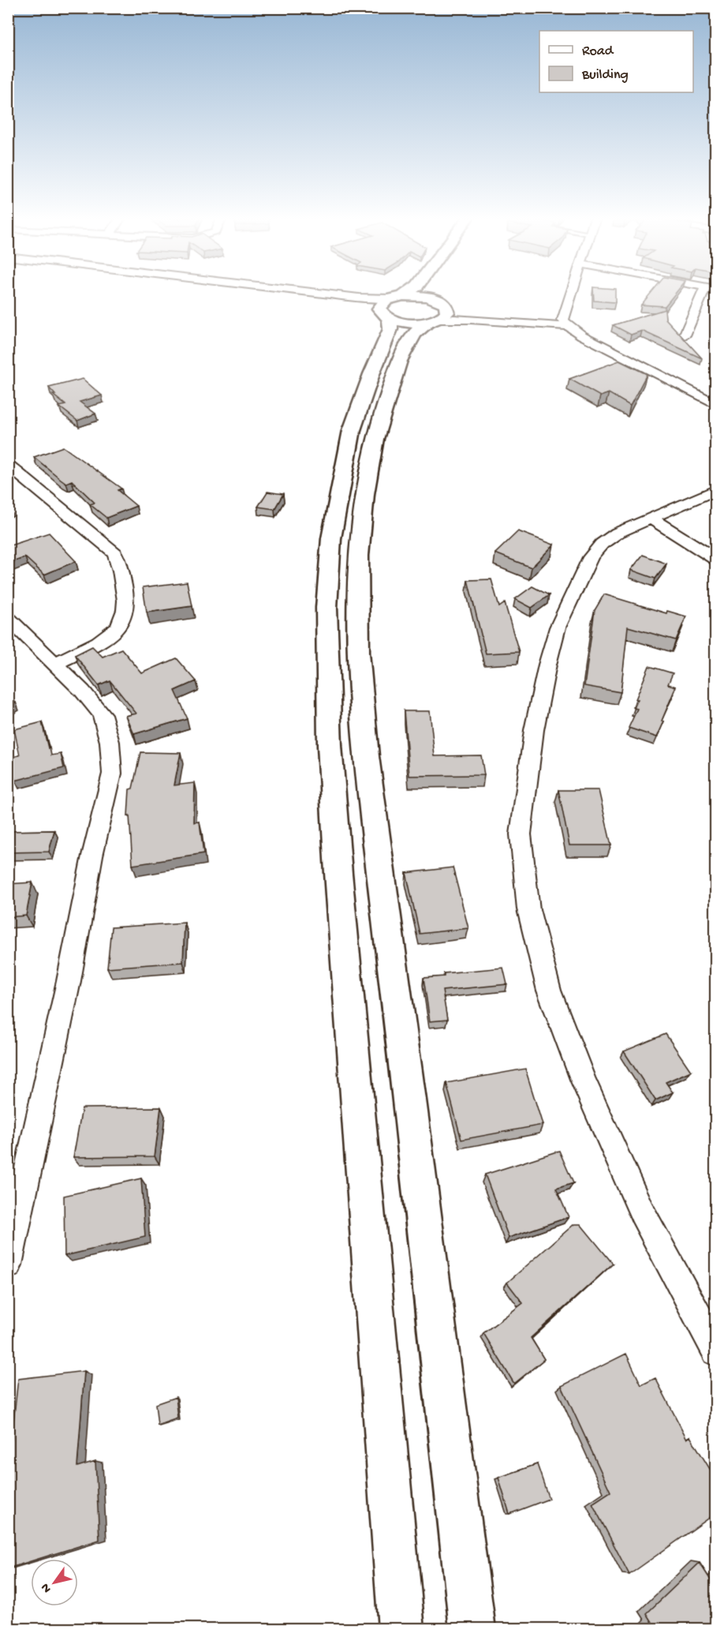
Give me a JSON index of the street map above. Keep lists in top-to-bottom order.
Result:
{
  "legend": ["Road", "Building"],
  "north": "bottom left"
}
